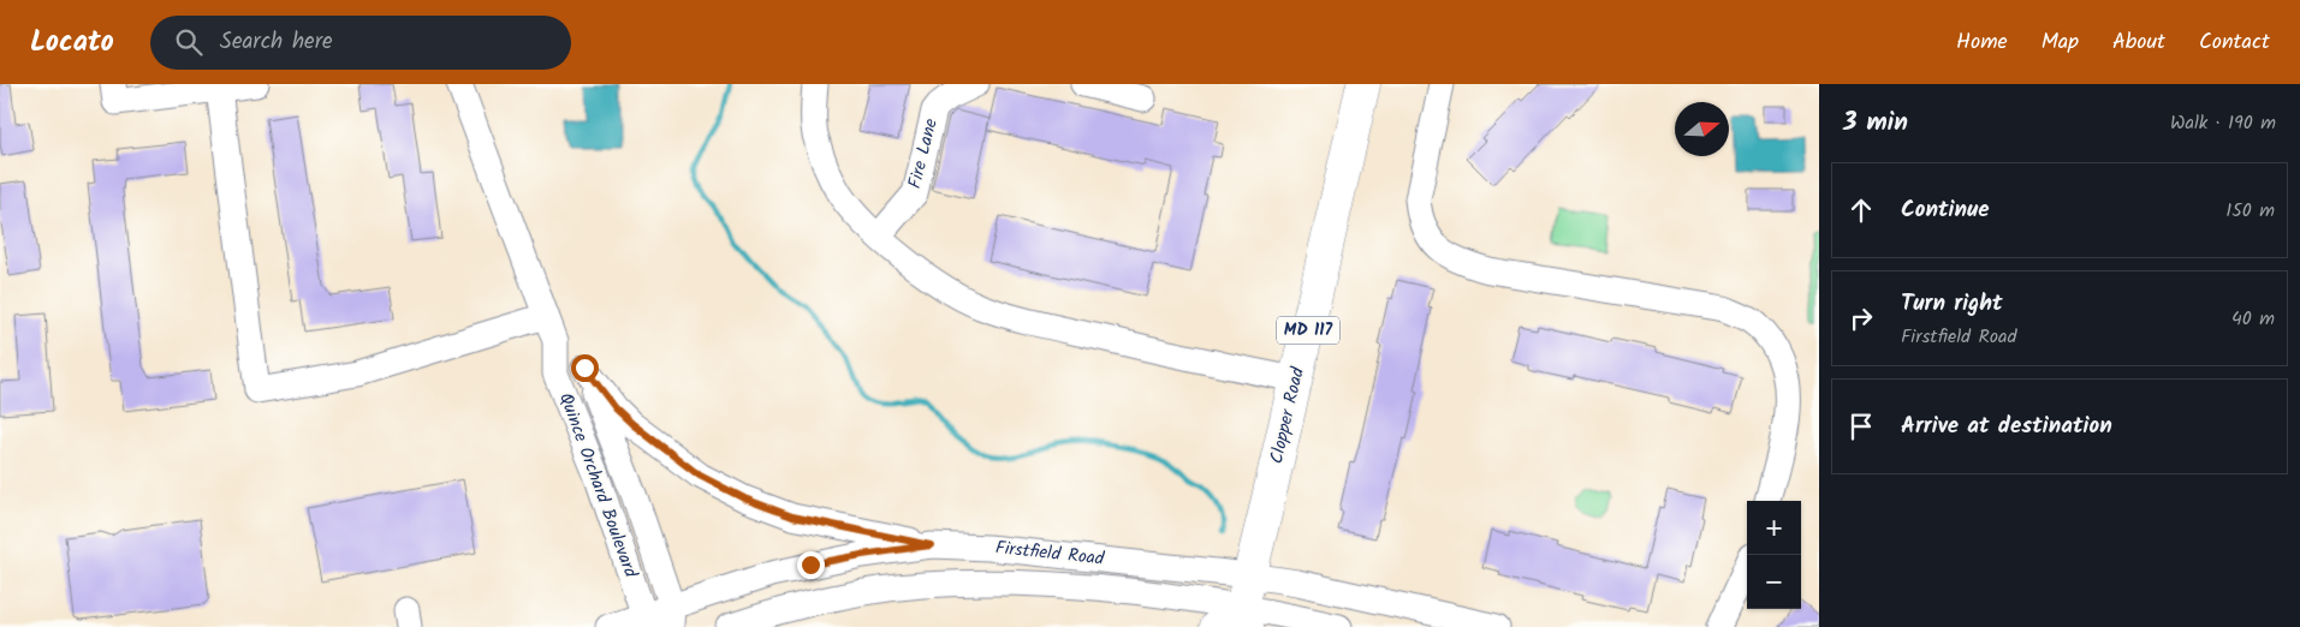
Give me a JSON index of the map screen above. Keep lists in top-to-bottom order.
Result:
{
  "streets": {
    "main road": ["MD 117", "Clopper Road"],
    "street": ["Fire Lane", "Quince Orchard Boulevard", "Firstfield Road"]
  },
  "crossings": [
    ["Clopper Road", "Firstfield Road"],
    ["Quince Orchard Boulevard", "Firstfield Road"]
  ],
  "north": "right",
  "page": {
    "header": "Locato",
    "search": "Search here",
    "nav": [
      "Home",
      "Map",
      "About",
      "Contact"
    ],
    "heading": ["3 min", "Walk · 190 m"],
    "list": [
      ["Continue", "150 m"],
      ["Turn right", "Firstfield Road", "40 m"],
      "Arrive at destination"
    ],
    "map_buttons": ["+", "−"]
  }
}
